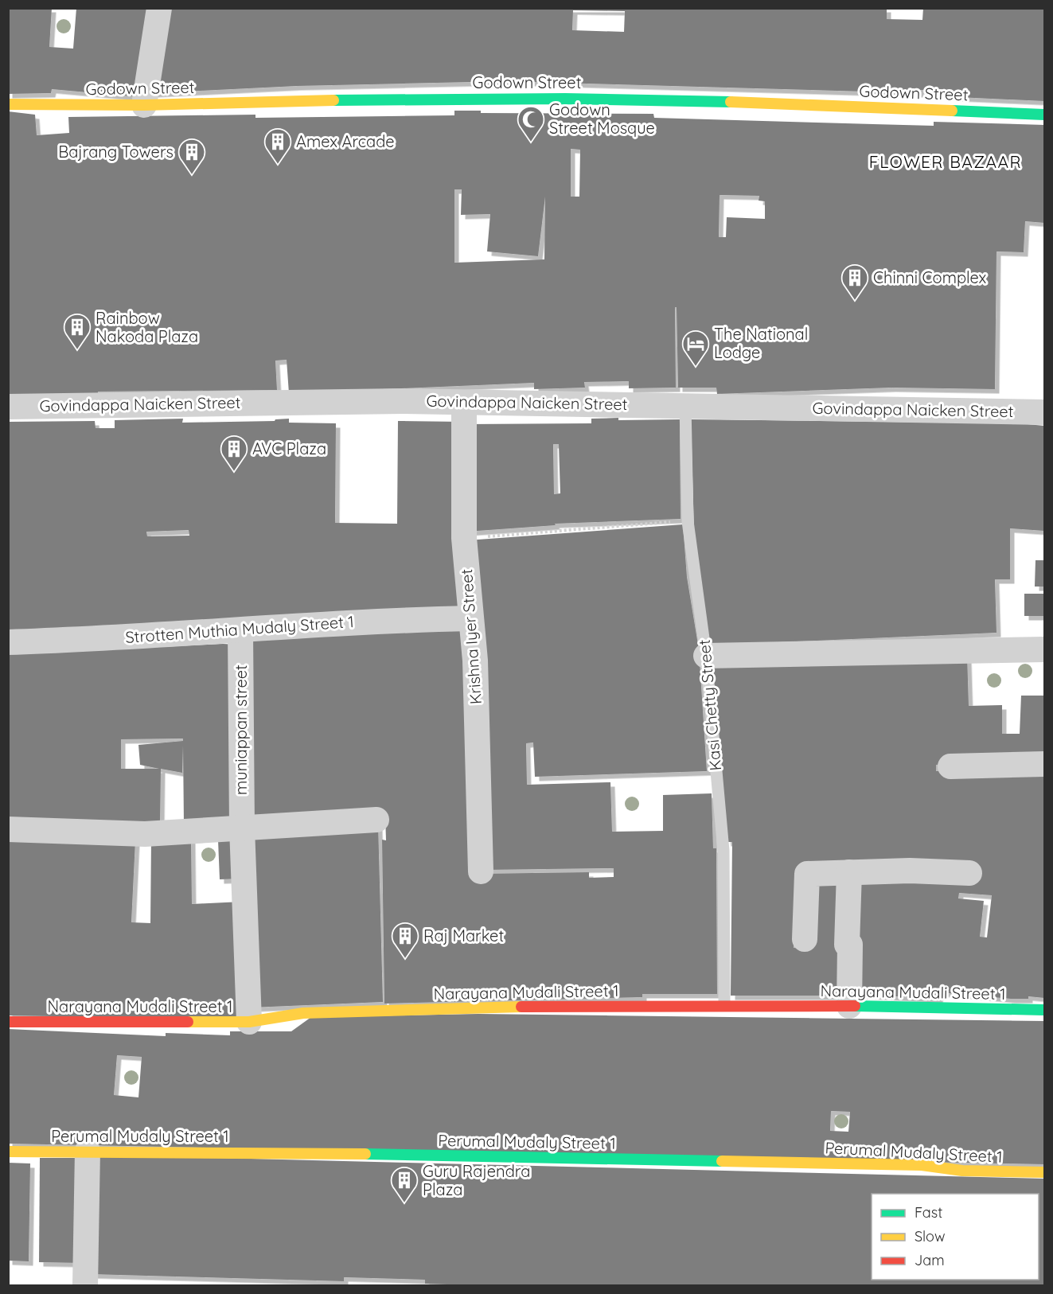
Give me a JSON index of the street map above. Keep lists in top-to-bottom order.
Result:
{
  "streets": {
    "street": [
      "Godown Street",
      "Govindappa Naicken Street",
      "Strotten Muthia Mudaly Street 1",
      "Krishna Iyer Street",
      "muniappan street",
      "Narayana Mudali Street 1",
      "Perumal Mudaly Street 1"
    ],
    "lane": ["Kasi Chetty Street"]
  },
  "crossings": [
    ["Govindappa Naicken Street", "Krishna Iyer Street"],
    ["Govindappa Naicken Street", "Kasi Chetty Street"],
    ["Strotten Muthia Mudaly Street 1", "Krishna Iyer Street"],
    ["Strotten Muthia Mudaly Street 1", "muniappan street"],
    ["Kasi Chetty Street", "Narayana Mudali Street 1"],
    ["muniappan street", "Narayana Mudali Street 1"]
  ],
  "districts": ["FLOWER BAZAAR"],
  "places": {
    "mosque": ["Godown Street Mosque"],
    "building": [
      "Amex Arcade",
      "Bajrang Towers",
      "Chinni Complex",
      "Rainbow Nakoda Plaza",
      "AVC Plaza",
      "Raj Market",
      "Guru Rajendra Plaza"
    ],
    "hotel": ["The National Lodge"]
  },
  "legend": ["Fast", "Slow", "Jam"]
}
